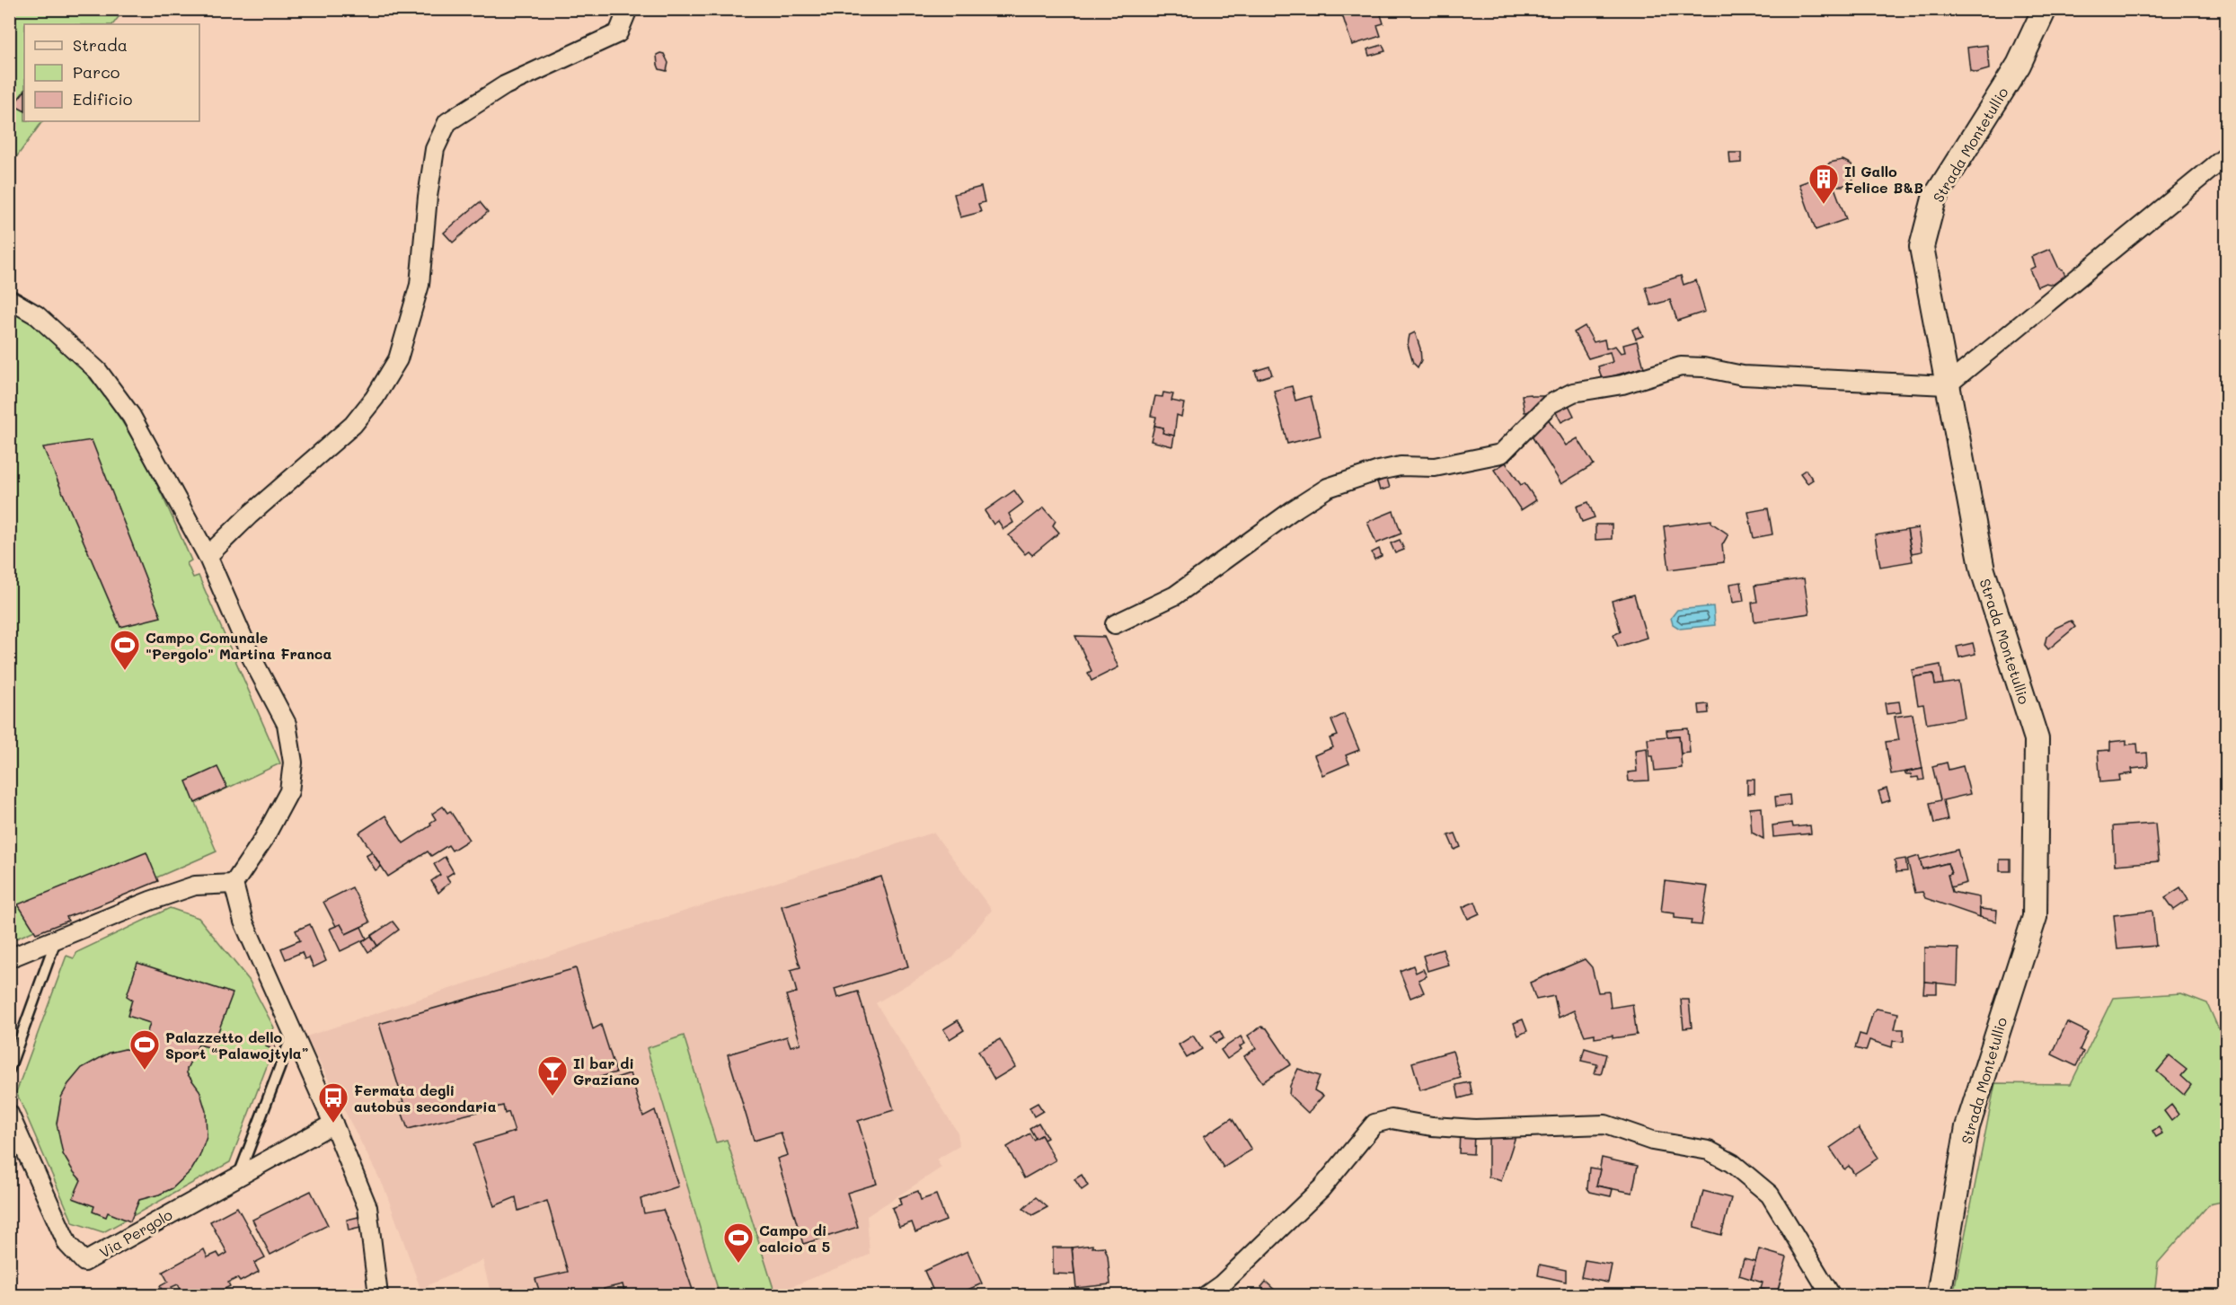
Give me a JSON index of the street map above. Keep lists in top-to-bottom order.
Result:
{
  "streets": {
    "street": ["Strada Montetullio", "Via Pergolo"]
  },
  "places": {
    "building": ["Il Gallo Felice B&B"],
    "sports": ["Campo Comunale \"Pergolo\" Martina Franca", "Palazzetto dello Sport “Palawojtyla”", "Campo di calcio a 5"],
    "bar": ["Il bar di Graziano"],
    "bus stop": ["Fermata degli autobus secondaria"]
  },
  "legend": ["Strada", "Parco", "Edificio"]
}
